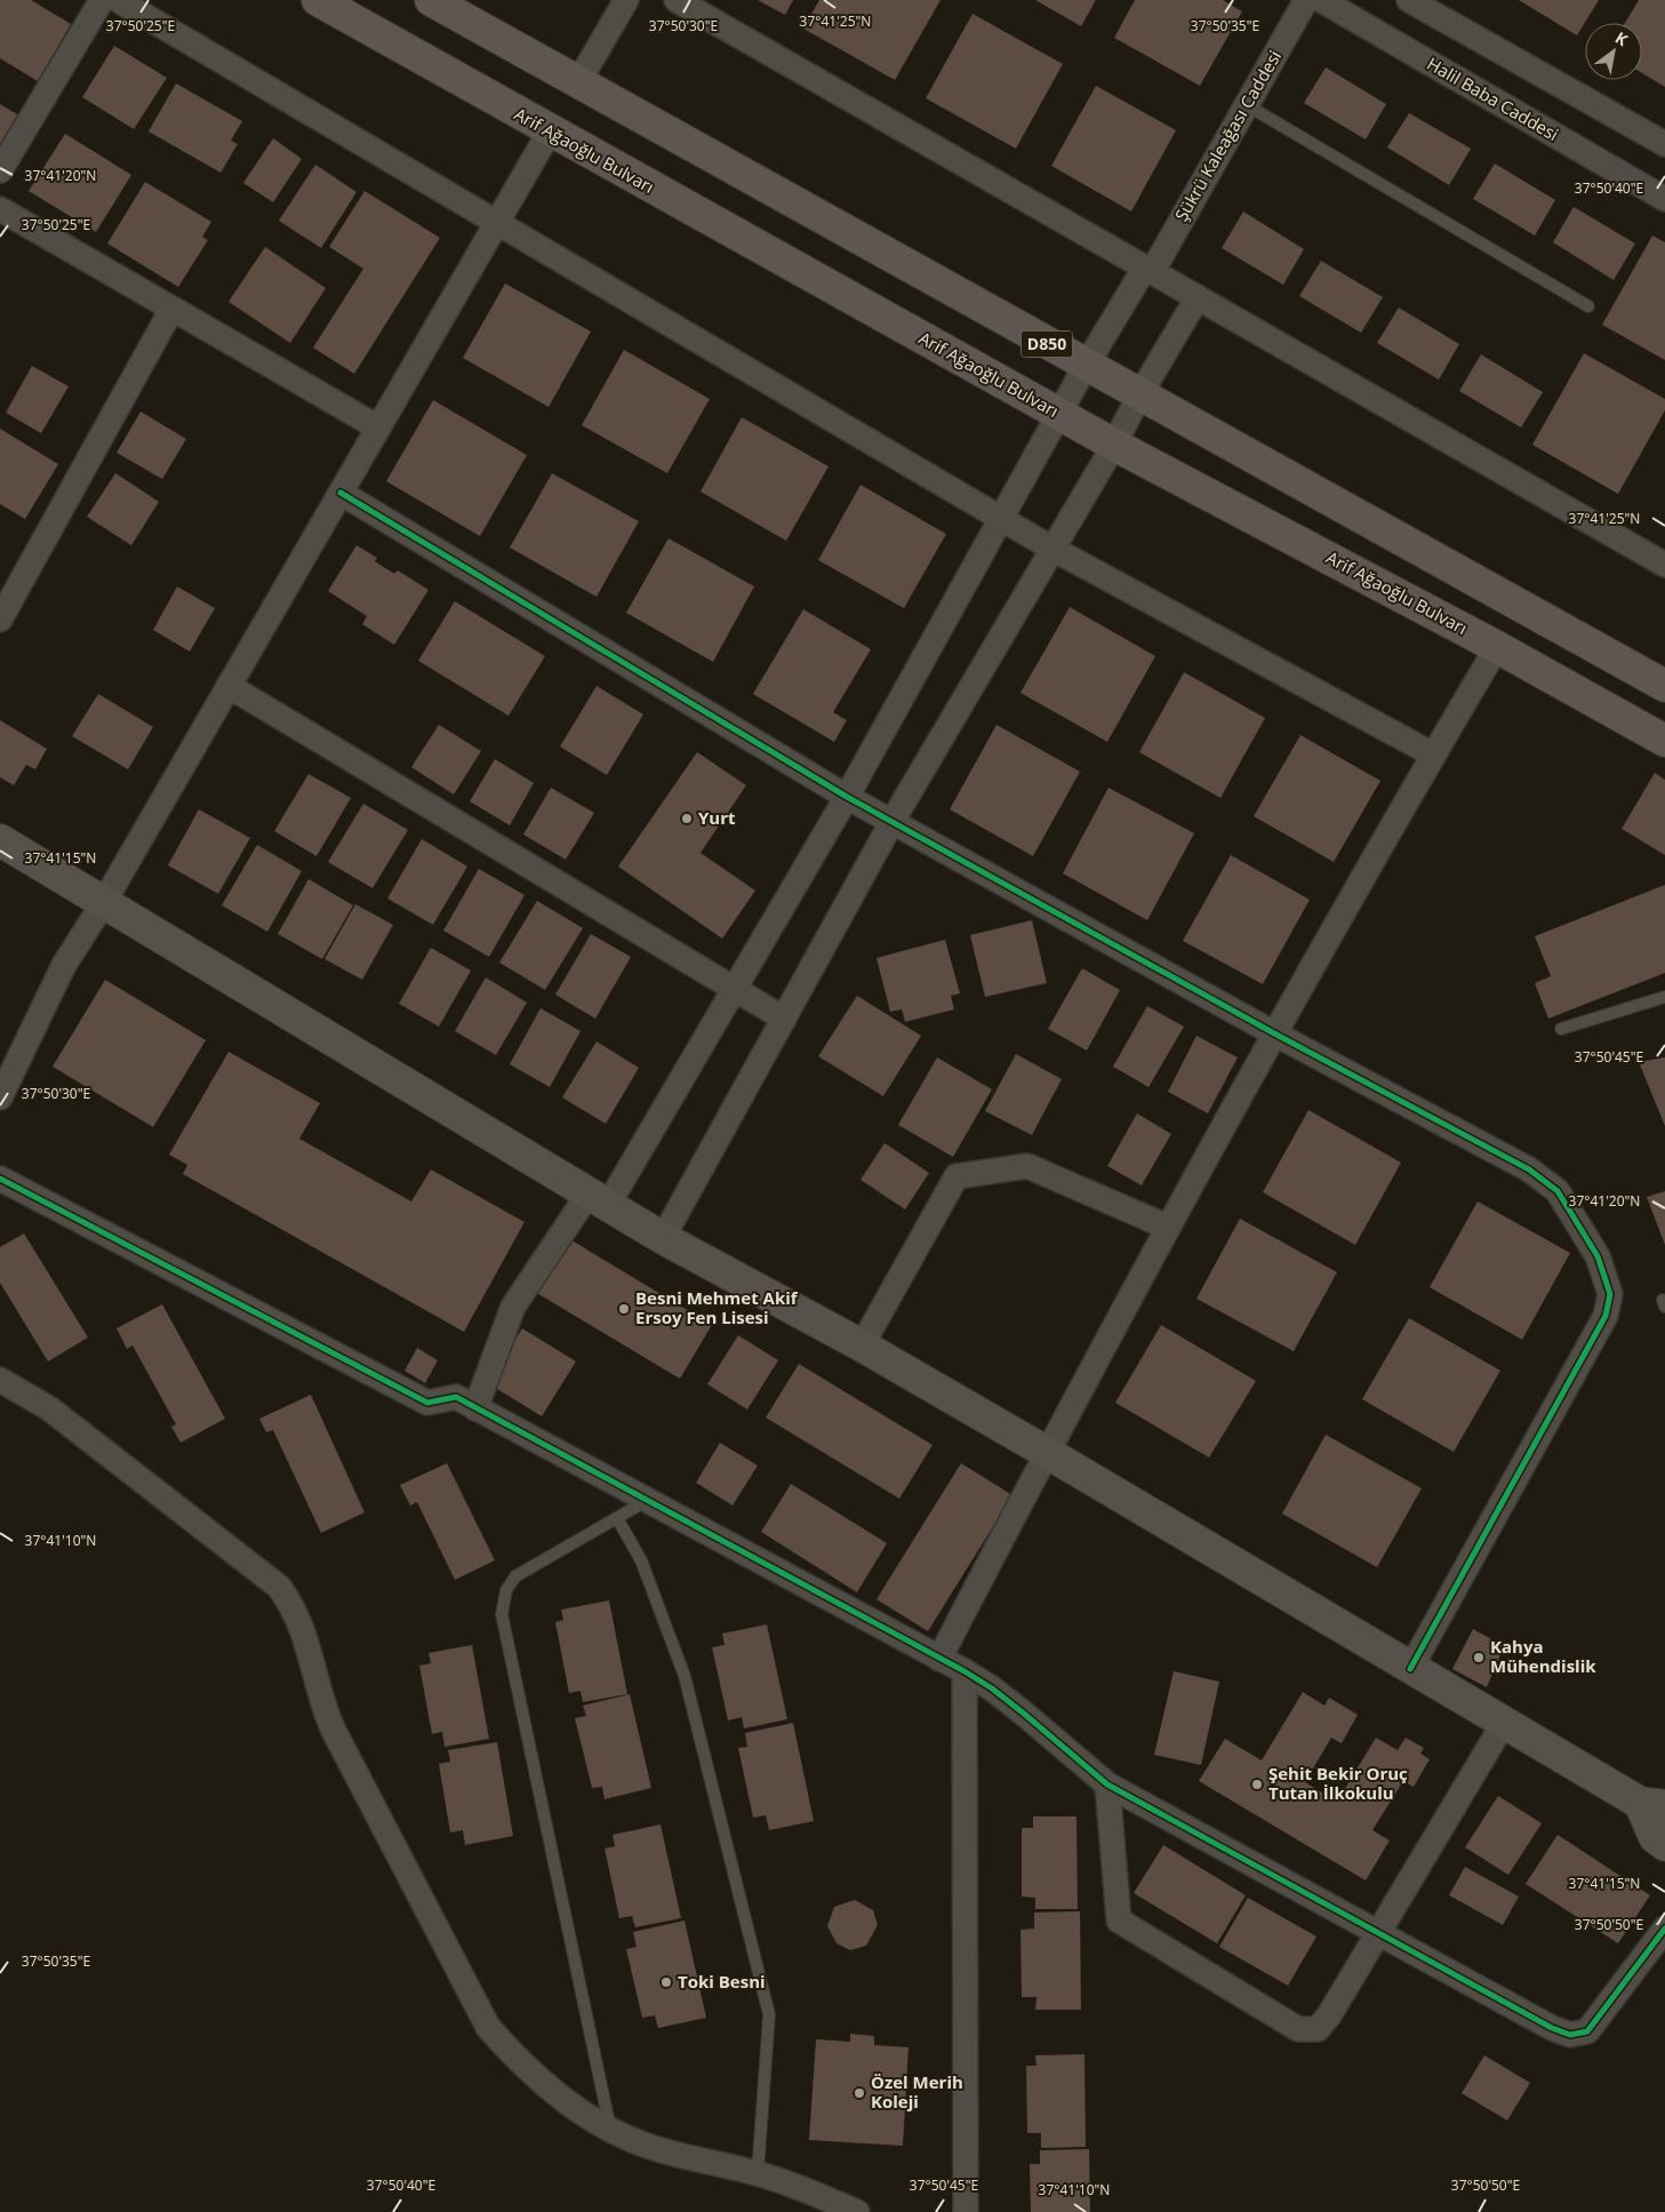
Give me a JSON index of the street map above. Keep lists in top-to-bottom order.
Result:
{
  "streets": {
    "highway": ["Arif Ağaoğlu Bulvarı", "D850"],
    "street": ["Halil Baba Caddesi", "Şükrü Kaleağası Caddesi"]
  },
  "crossings": [
    ["Şükrü Kaleağası Caddesi", "Arif Ağaoğlu Bulvarı"],
    ["Şükrü Kaleağası Caddesi", "D850"]
  ],
  "places": [
    "Yurt",
    "Besni Mehmet Akif Ersoy Fen Lisesi",
    "Kahya Mühendislik",
    "Şehit Bekir Oruç Tutan İlkokulu",
    "Toki Besni",
    "Özel Merih Koleji"
  ],
  "north": "top right",
  "coordinates": [
    "37°41'25\"N",
    "37°50'25\"E",
    "37°50'30\"E",
    "37°50'35\"E",
    "37°41'20\"N",
    "37°50'40\"E",
    "37°41'15\"N",
    "37°50'45\"E",
    "37°41'10\"N",
    "37°50'50\"E"
  ]
}
